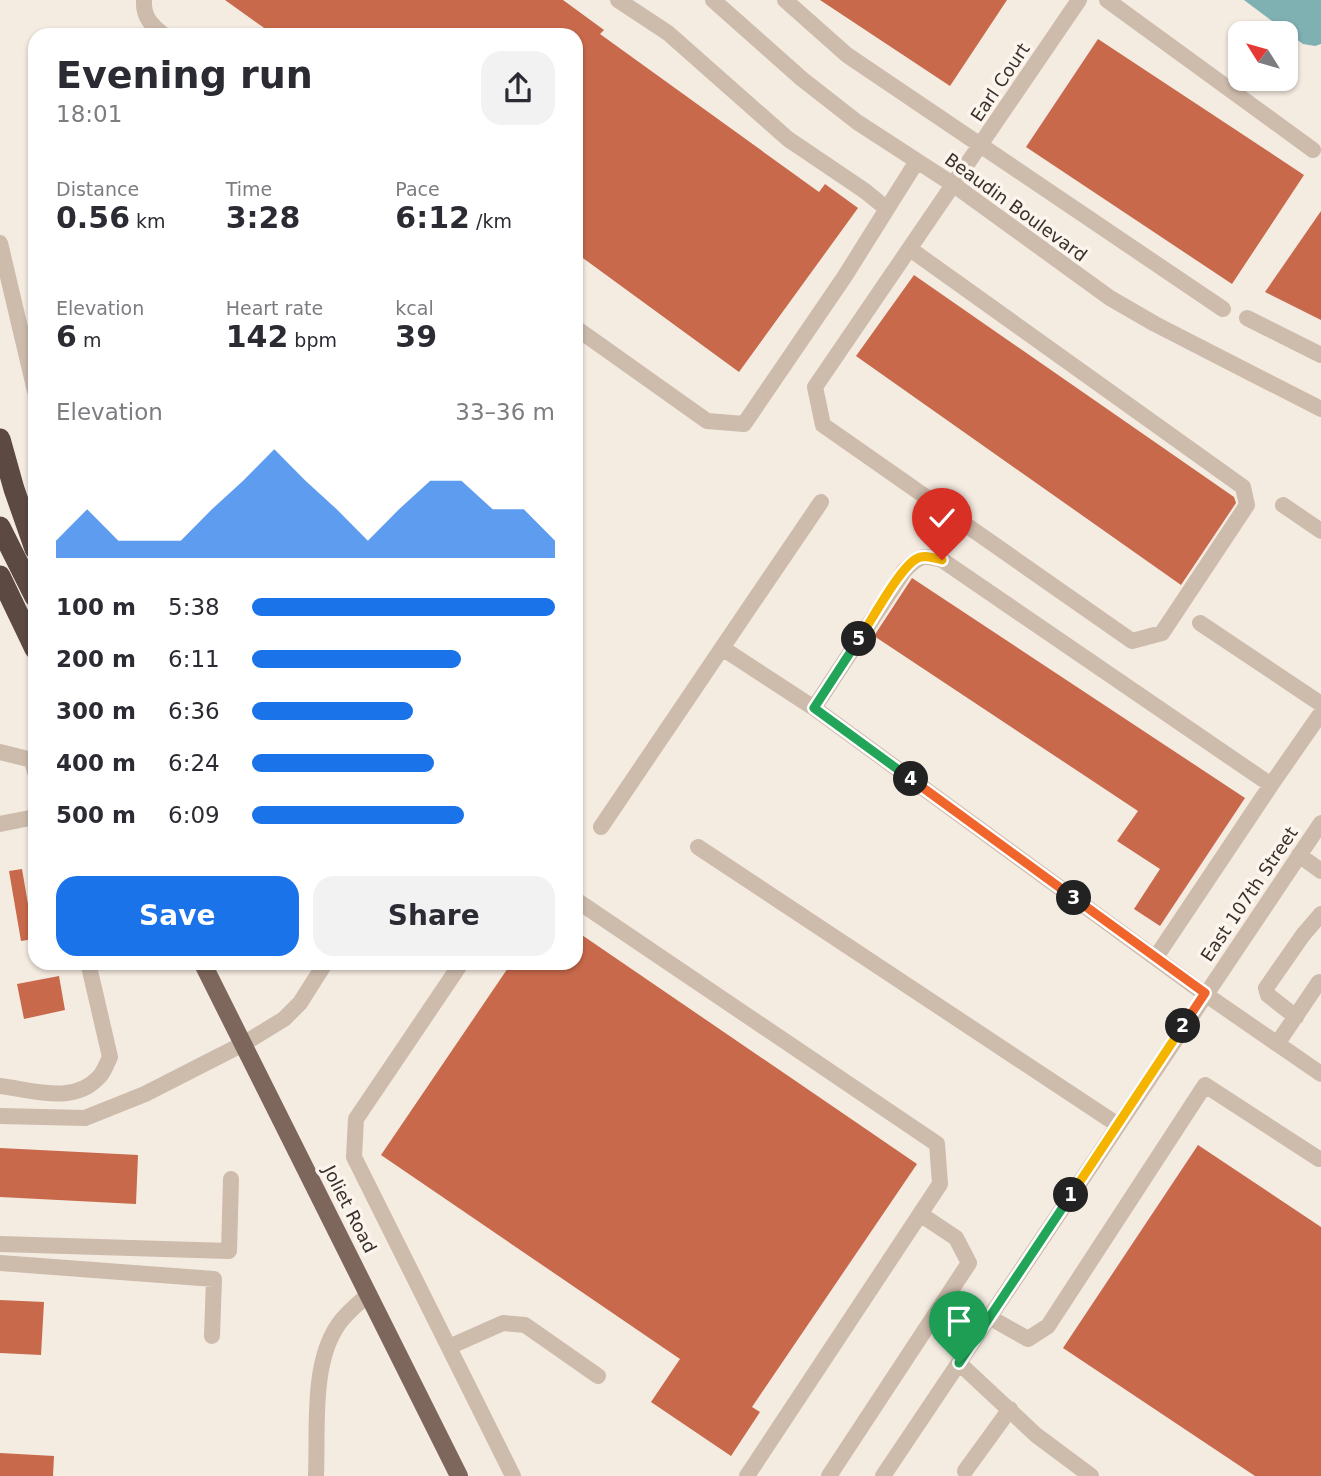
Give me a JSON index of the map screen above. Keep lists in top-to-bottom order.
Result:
{
  "streets": {
    "main road": ["Joliet Road"],
    "street": ["Earl Court", "Beaudin Boulevard", "East 107th Street"]
  },
  "crossings": [
    ["Earl Court", "Beaudin Boulevard"]
  ],
  "north": "top left",
  "page": {
    "heading": ["Evening run", "18:01"],
    "stats": [
      ["Distance", "0.56 km"],
      ["Time", "3:28"],
      ["Pace", "6:12 /km"],
      ["Elevation", "6 m"],
      ["Heart rate", "142 bpm"],
      ["kcal", "39"]
    ],
    "chart": ["Elevation", "33–36 m"],
    "list": [
      {
        "name": "100 m",
        "note": "5:38"
      },
      {
        "name": "200 m",
        "note": "6:11"
      },
      {
        "name": "300 m",
        "note": "6:36"
      },
      {
        "name": "400 m",
        "note": "6:24"
      },
      {
        "name": "500 m",
        "note": "6:09"
      }
    ],
    "pins": [
      "5",
      "4",
      "3",
      "2",
      "1"
    ],
    "buttons": ["Save", "Share"]
  }
}
